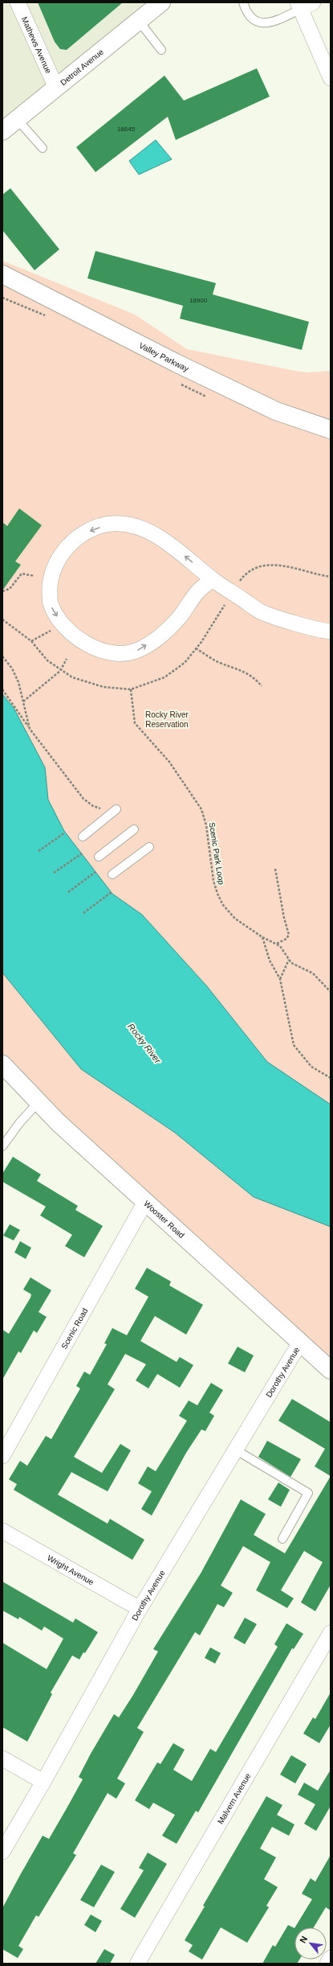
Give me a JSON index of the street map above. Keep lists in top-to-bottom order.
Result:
{
  "streets": {
    "main road": ["Detroit Avenue", "Valley Parkway", "Wooster Road"],
    "street": [
      "Mathews Avenue",
      "Scenic Road",
      "Dorothy Avenue",
      "Wright Avenue",
      "Malvern Avenue"
    ],
    "path": ["Scenic Park Loop"]
  },
  "crossings": [
    ["Mathews Avenue", "Detroit Avenue"],
    ["Wooster Road", "Scenic Road"],
    ["Wooster Road", "Dorothy Avenue"],
    ["Dorothy Avenue", "Wright Avenue"]
  ],
  "water": ["Rocky River"],
  "parks": ["Rocky River Reservation"],
  "house_numbers": ["18645", "18900"],
  "north": "top left"
}
